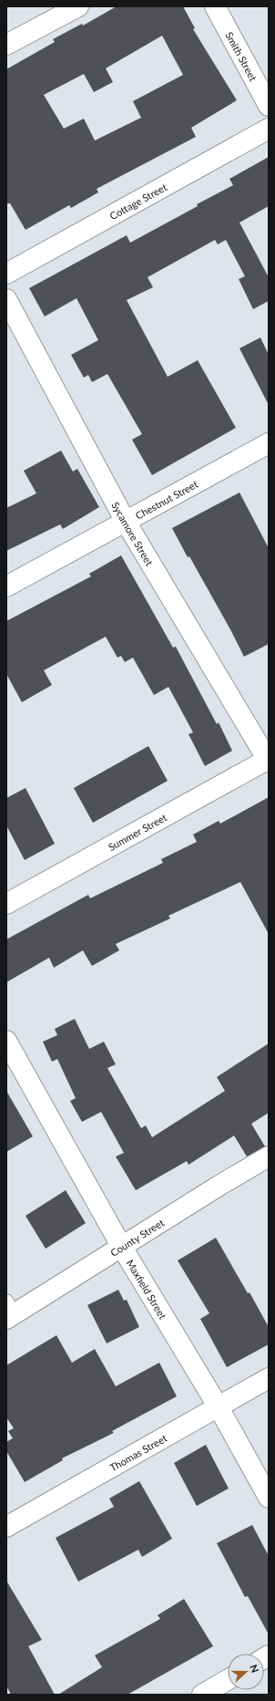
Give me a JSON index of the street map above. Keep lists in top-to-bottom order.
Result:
{
  "streets": {
    "street": [
      "Smith Street",
      "Cottage Street",
      "Chestnut Street",
      "Sycamore Street",
      "Summer Street",
      "County Street",
      "Maxfield Street",
      "Thomas Street"
    ]
  },
  "crossings": [
    ["Chestnut Street", "Sycamore Street"],
    ["Sycamore Street", "Summer Street"],
    ["County Street", "Maxfield Street"],
    ["Maxfield Street", "Thomas Street"]
  ],
  "north": "right"
}
